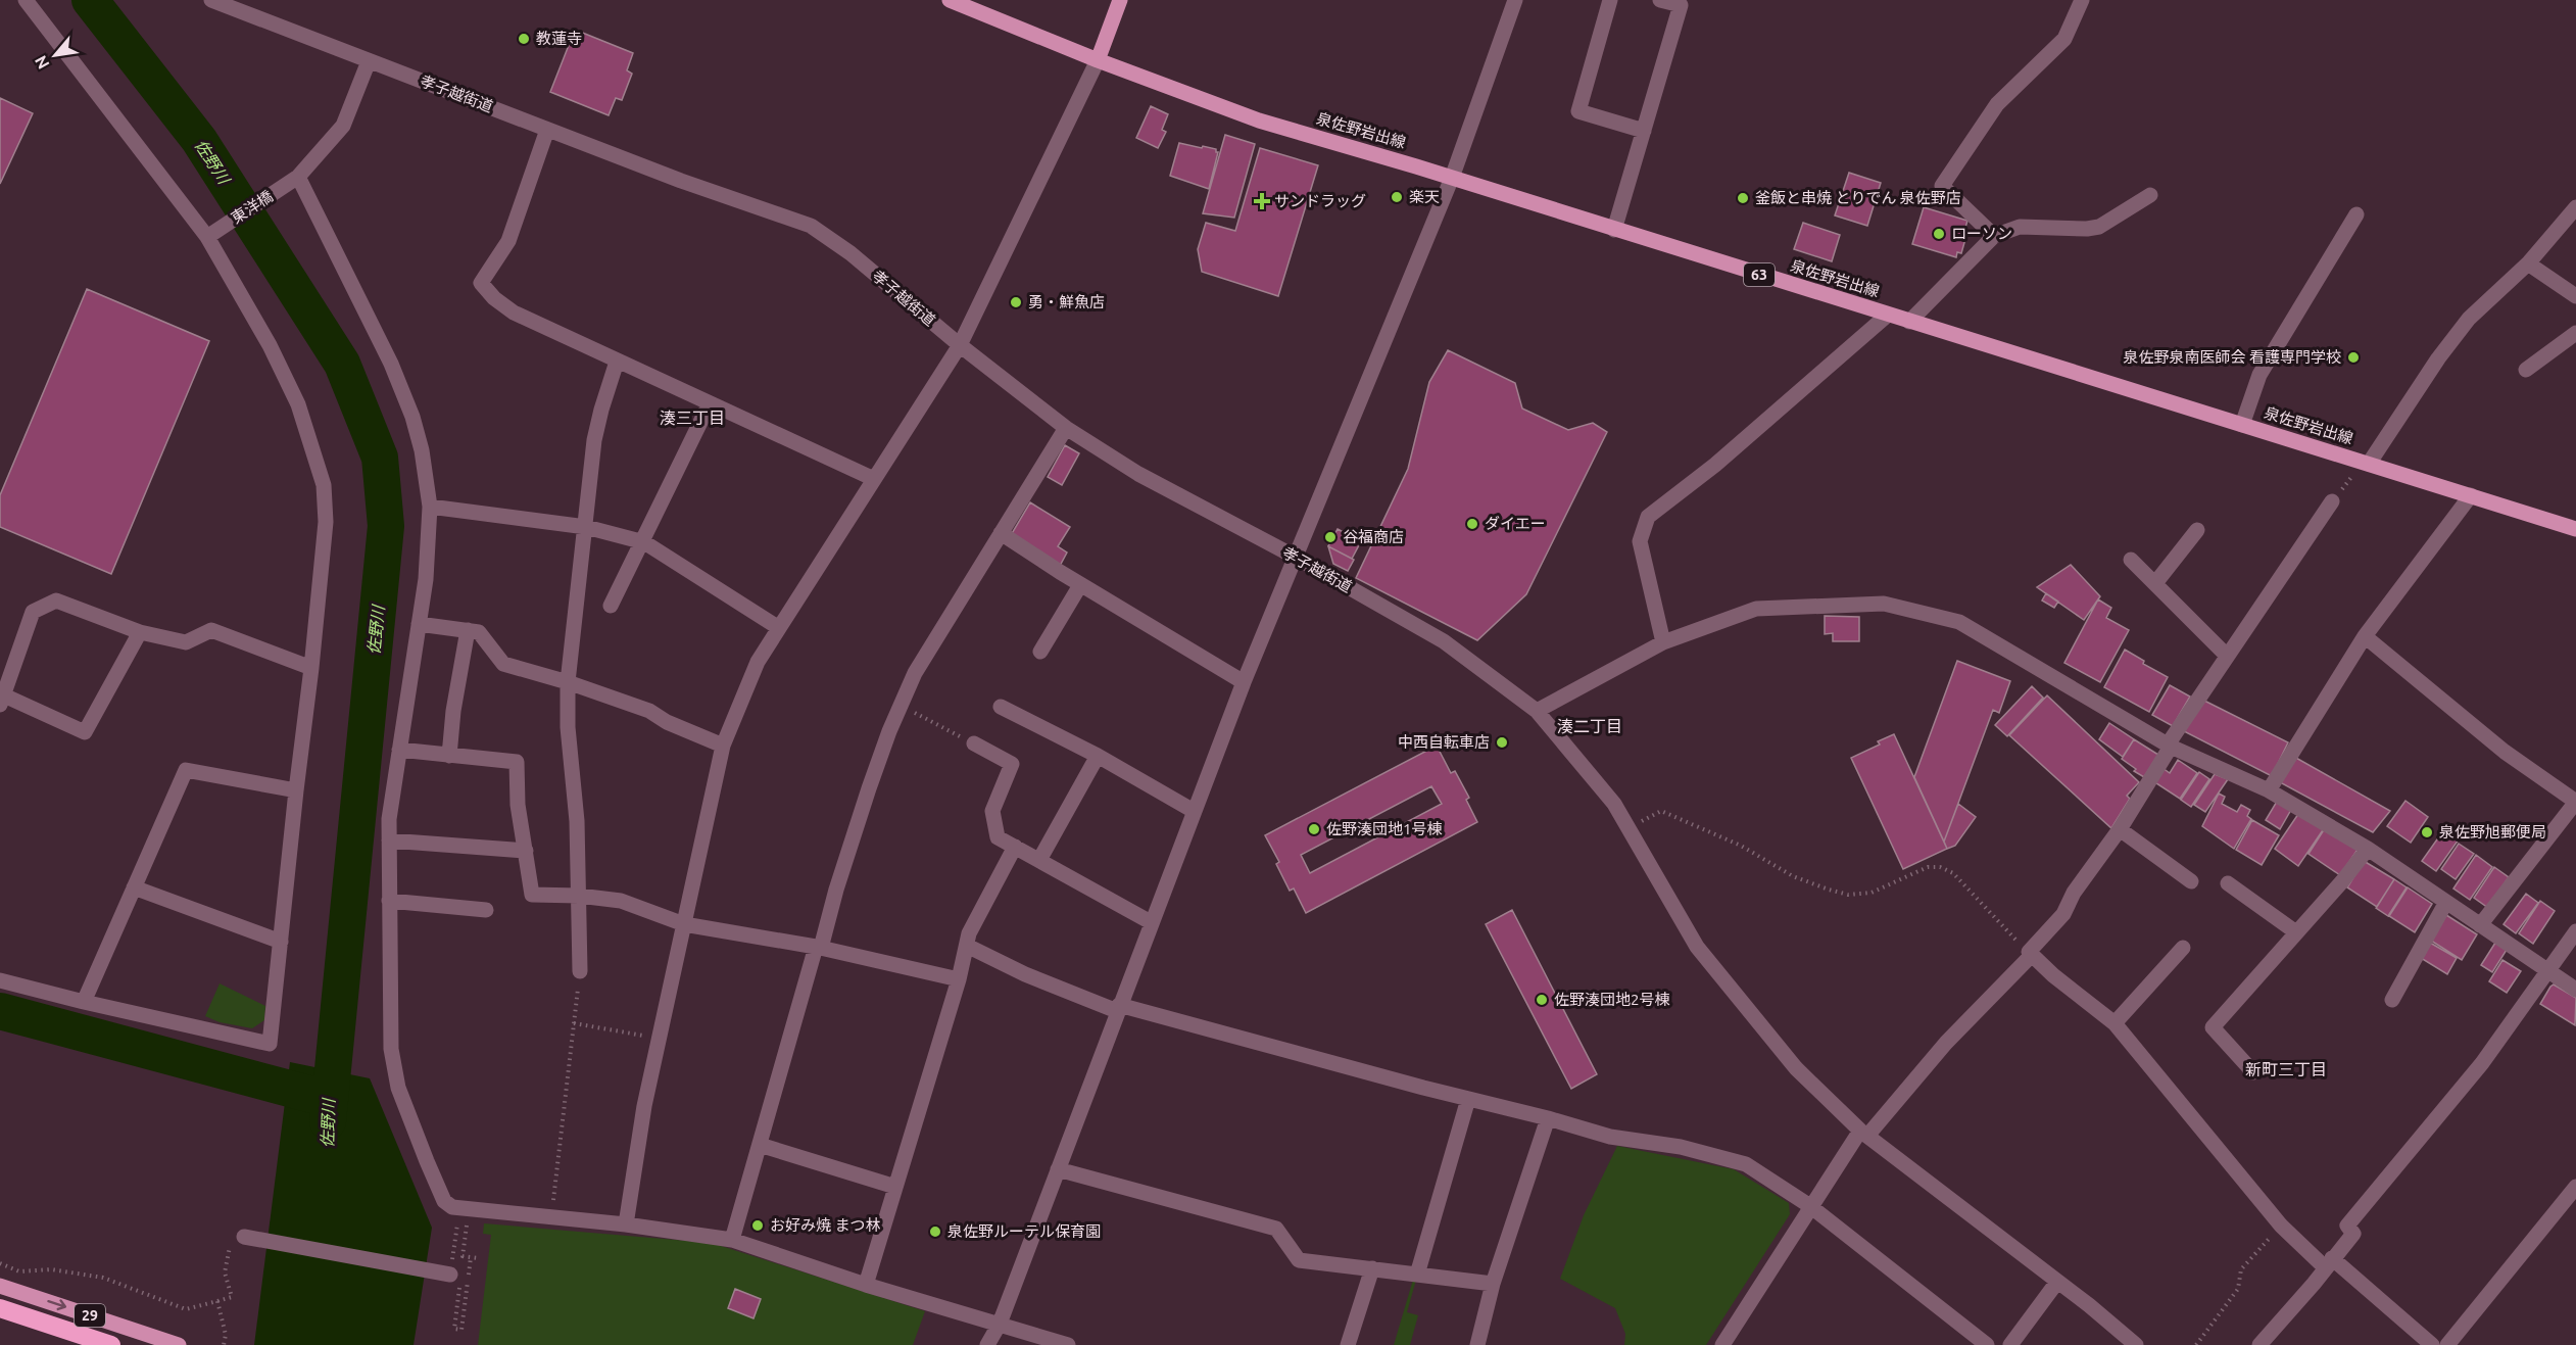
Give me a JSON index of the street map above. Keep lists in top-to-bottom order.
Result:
{
  "streets": {
    "main road": ["泉佐野岩出線", "63", "29"],
    "street": ["孝子越街道", "東洋橋"]
  },
  "crossings": [
    ["孝子越街道", "東洋橋"]
  ],
  "districts": ["湊三丁目", "湊二丁目", "新町三丁目"],
  "water": ["佐野川"],
  "places": {
    "other": [
      "教蓮寺",
      "楽天",
      "釜飯と串焼 とりでん 泉佐野店",
      "ローソン",
      "勇・鮮魚店",
      "泉佐野泉南医師会 看護専門学校",
      "ダイエー",
      "谷福商店",
      "中西自転車店",
      "佐野湊団地1号棟",
      "泉佐野旭郵便局",
      "佐野湊団地2号棟",
      "お好み焼 まつ林",
      "泉佐野ルーテル保育園"
    ],
    "health": ["サンドラッグ"]
  },
  "north": "bottom left"
}
